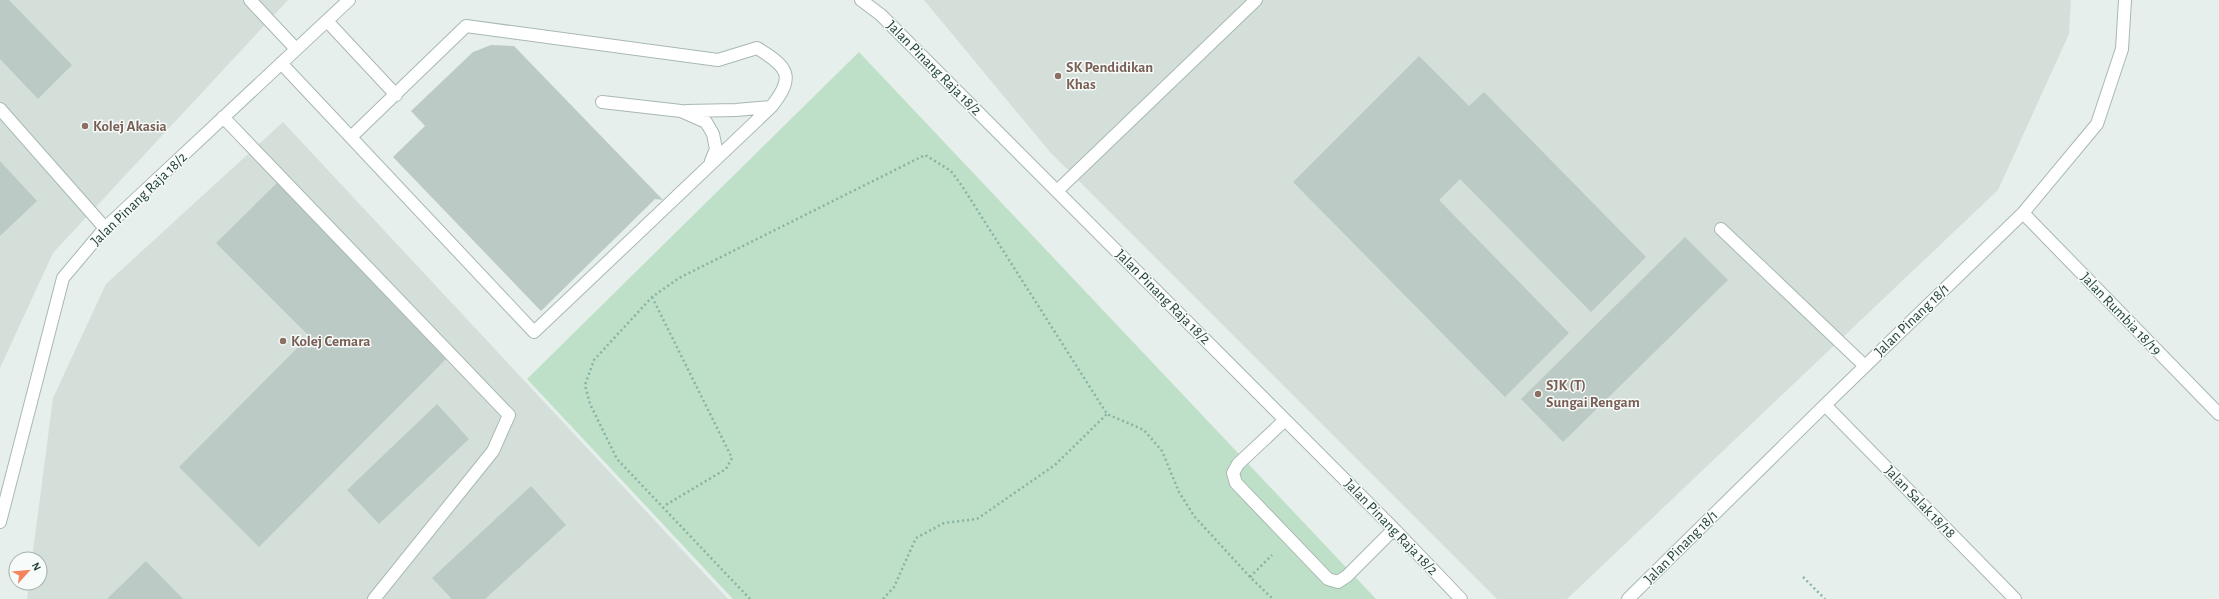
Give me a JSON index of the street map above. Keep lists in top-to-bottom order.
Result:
{
  "streets": {
    "street": [
      "Jalan Pinang Raja 18/2",
      "Jalan Rumbia 18/19",
      "Jalan Pinang 18/1",
      "Jalan Salak 18/18"
    ]
  },
  "crossings": [
    ["Jalan Rumbia 18/19", "Jalan Pinang 18/1"],
    ["Jalan Pinang 18/1", "Jalan Salak 18/18"]
  ],
  "places": [
    "SK Pendidikan Khas",
    "Kolej Akasia",
    "Kolej Cemara",
    "SJK (T) Sungai Rengam"
  ],
  "north": "top right"
}
